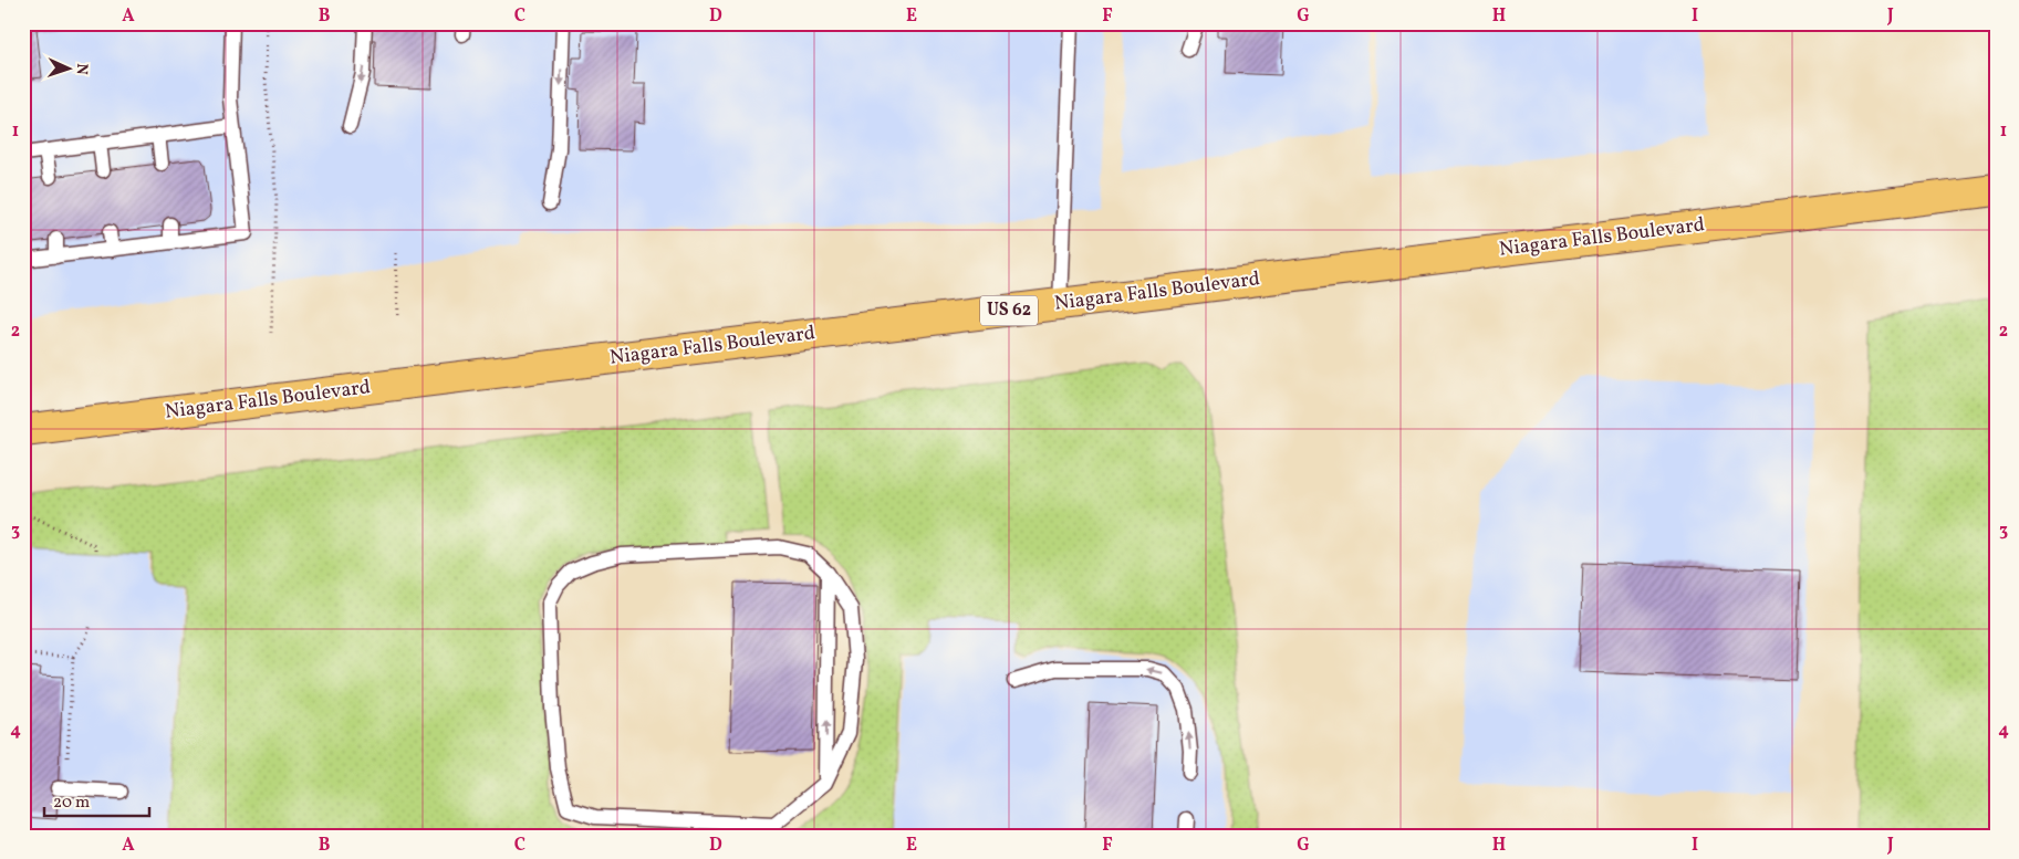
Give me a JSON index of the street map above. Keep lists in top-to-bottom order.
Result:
{
  "streets": {
    "main road": ["Niagara Falls Boulevard", "US 62"]
  },
  "scale_bar": "20 m",
  "north": "right",
  "grid": {
    "columns": [
      "A",
      "B",
      "C",
      "D",
      "E",
      "F",
      "G",
      "H",
      "I",
      "J"
    ],
    "rows": [
      "1",
      "2",
      "3",
      "4"
    ]
  }
}
